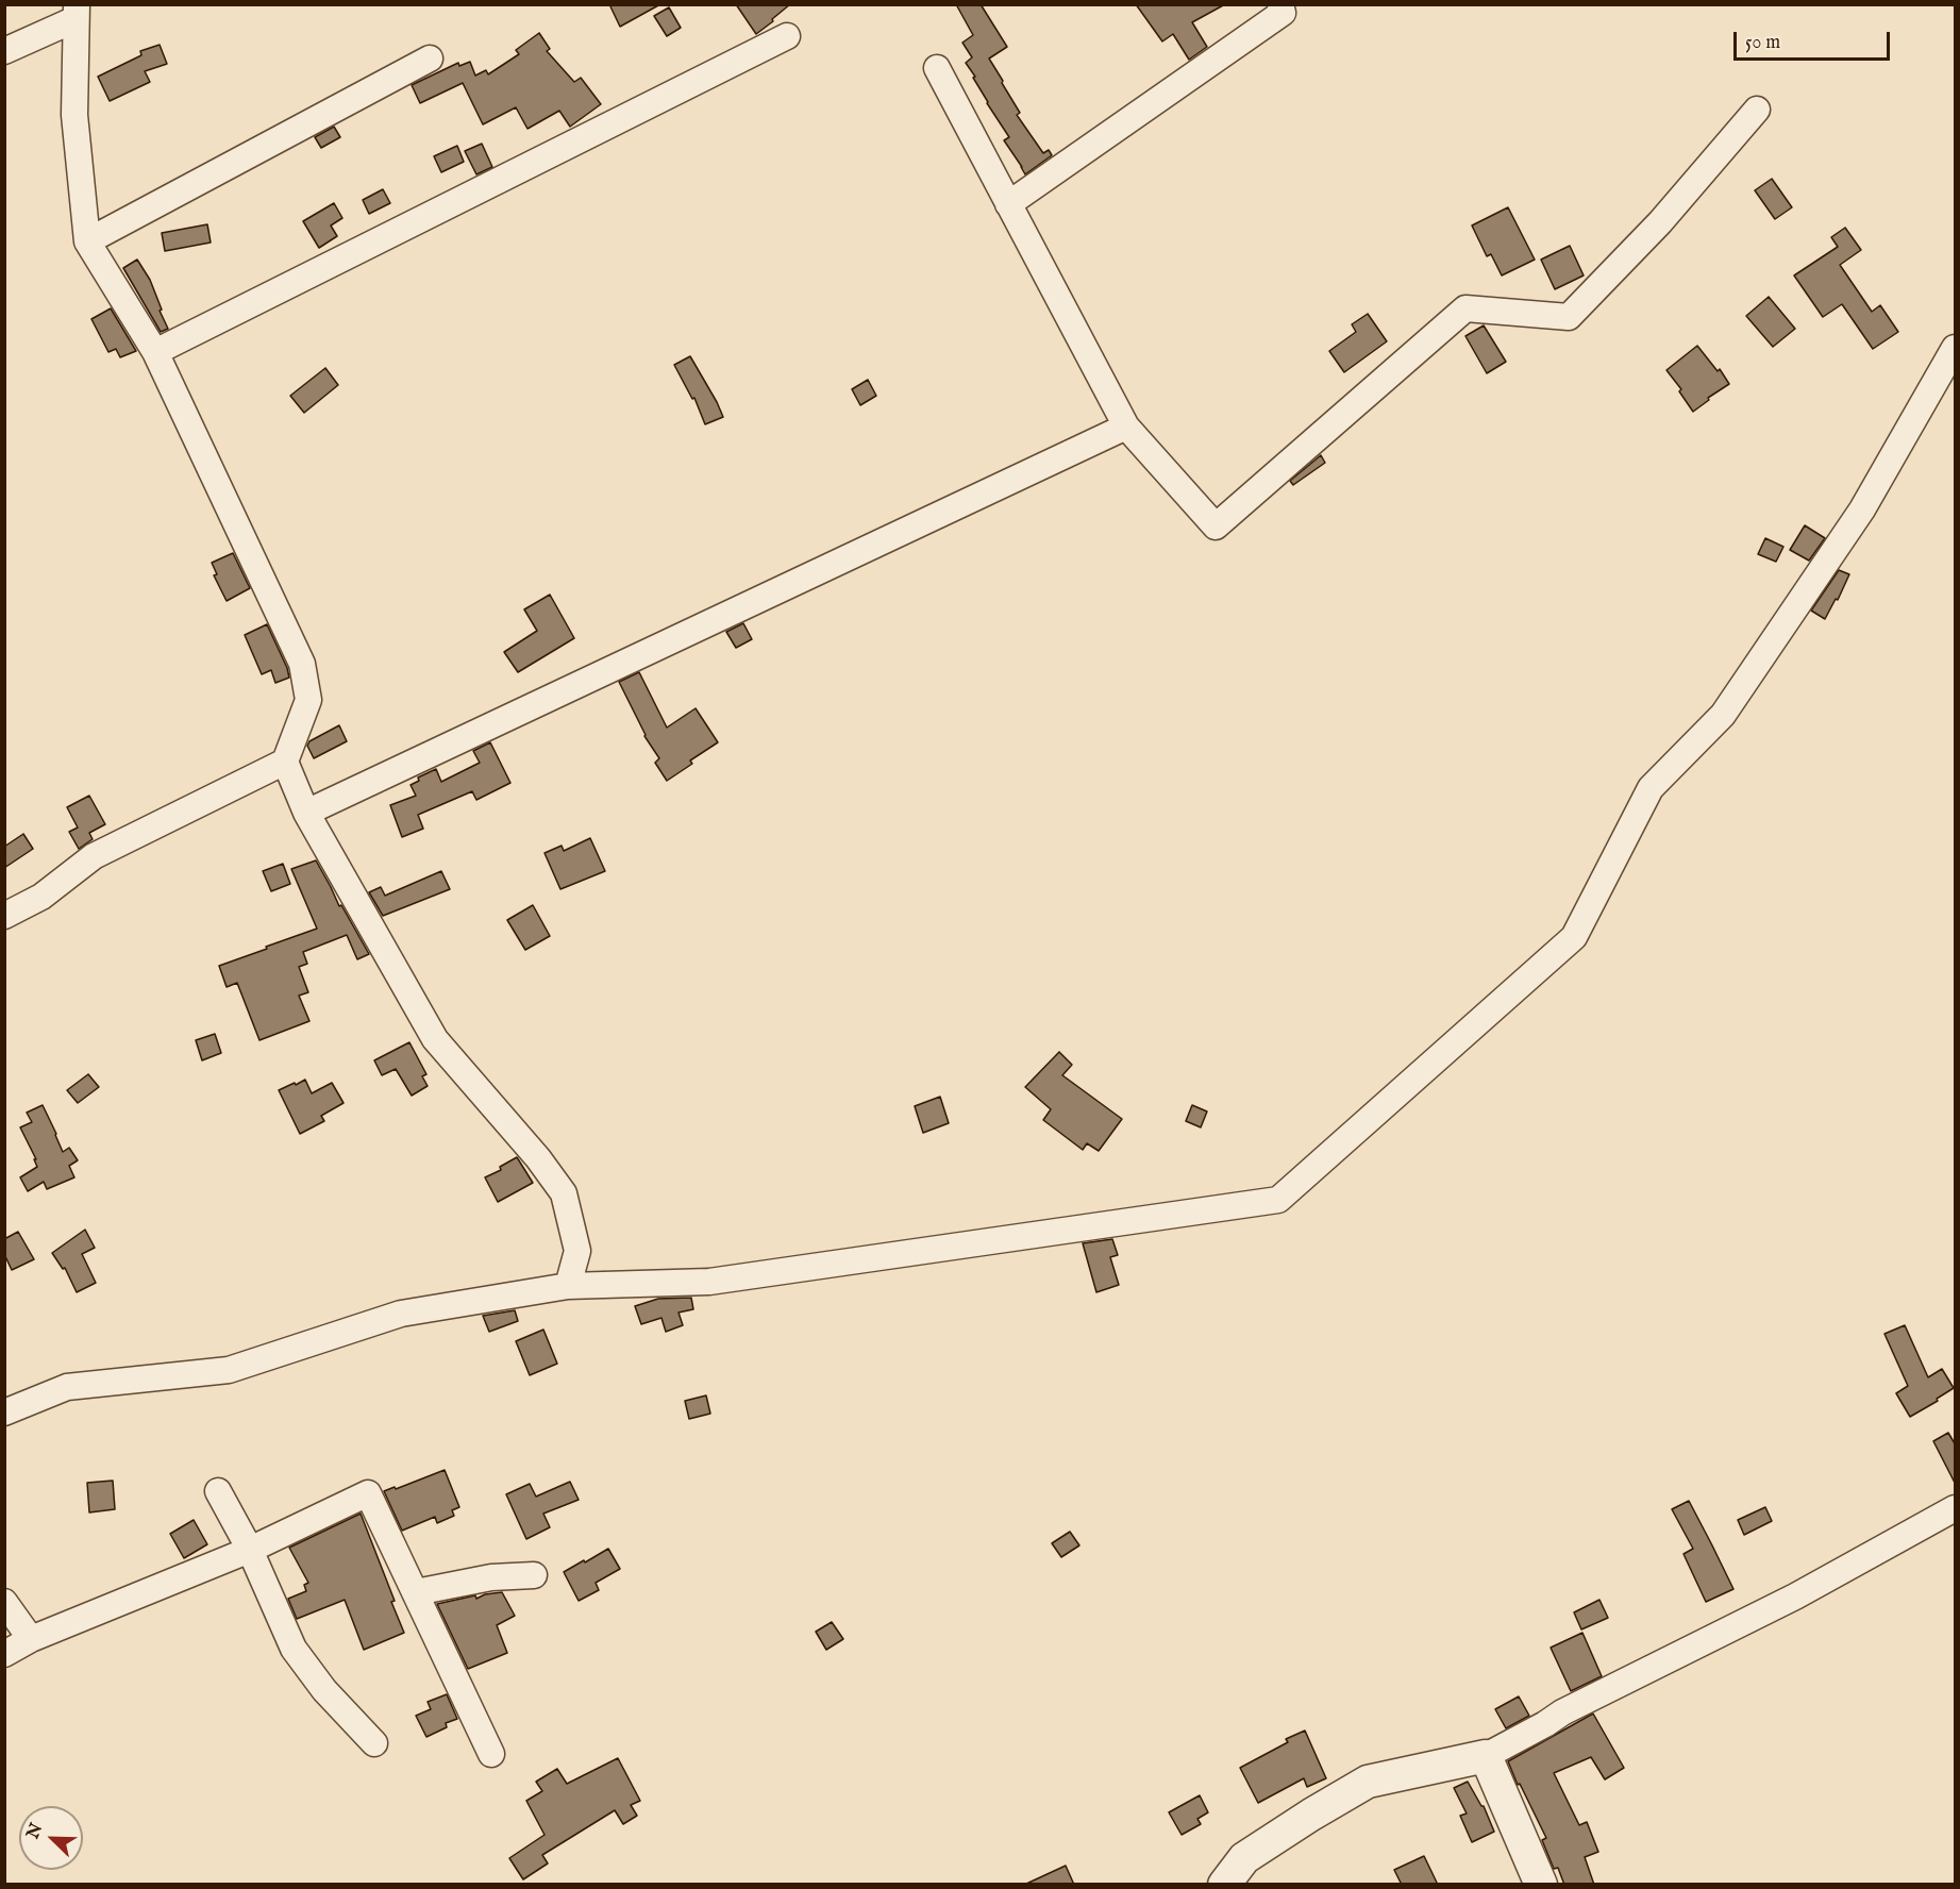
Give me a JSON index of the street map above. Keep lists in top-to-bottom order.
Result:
{
  "scale_bar": "50 m",
  "north": "top left"
}
